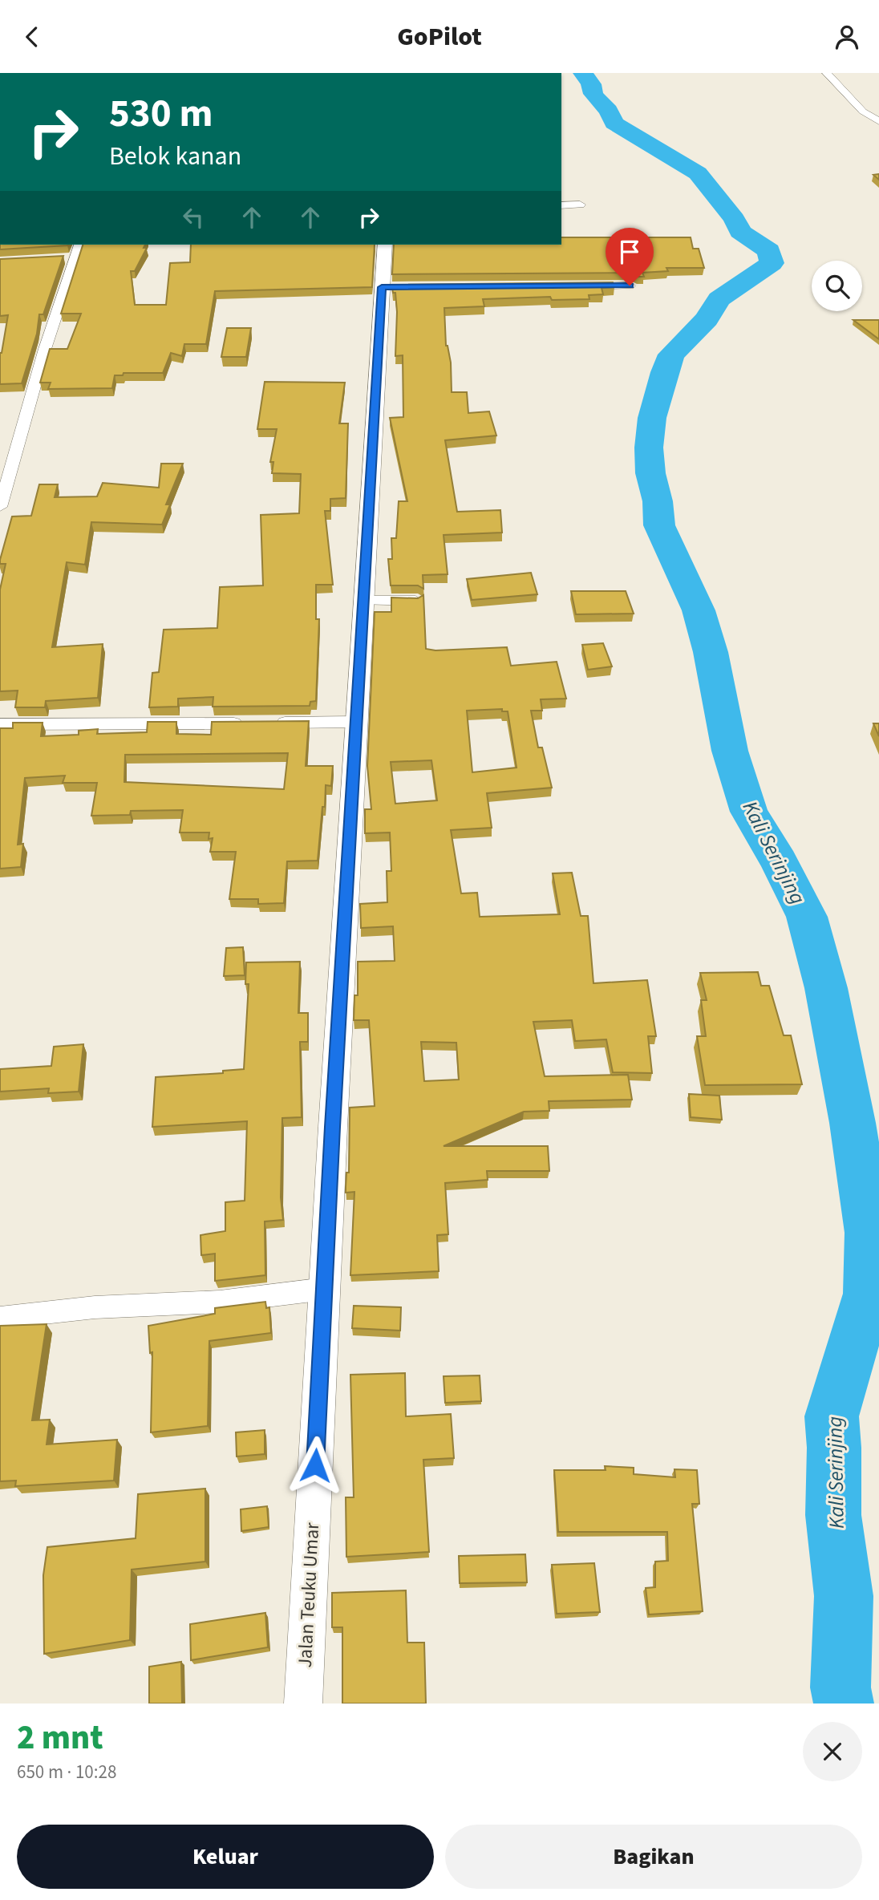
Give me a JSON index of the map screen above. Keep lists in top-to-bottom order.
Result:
{
  "streets": {
    "main road": ["Jalan Teuku Umar"]
  },
  "water": ["Kali Serinjing"],
  "page": {
    "header": "GoPilot",
    "turn": ["530 m", "Belok kanan"],
    "heading": ["2 mnt", "650 m · 10:28"],
    "buttons": ["Keluar", "Bagikan"]
  }
}
